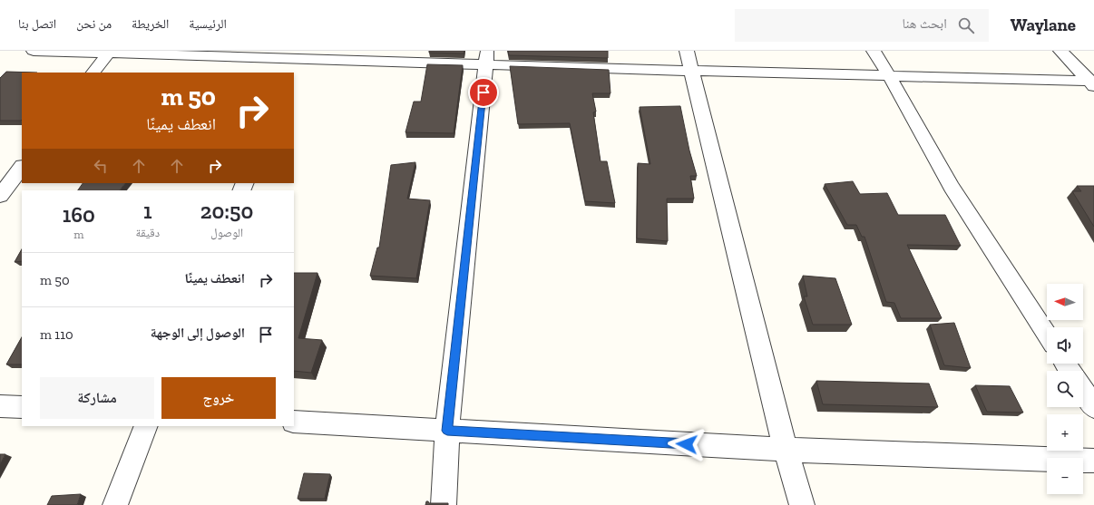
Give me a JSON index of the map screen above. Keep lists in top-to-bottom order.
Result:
{
  "north": "left",
  "page": {
    "header": "Waylane",
    "search": "ابحث هنا",
    "nav": [
      "الرئيسية",
      "الخريطة",
      "من نحن",
      "اتصل بنا"
    ],
    "turn": ["50 m", "انعطف يمينًا"],
    "eta": [
      "20:50",
      "الوصول",
      "1",
      "دقيقة",
      "160",
      "m"
    ],
    "list": [
      {
        "name": "انعطف يمينًا",
        "value": "50 m"
      },
      {
        "name": "الوصول إلى الوجهة",
        "value": "110 m"
      }
    ],
    "map_buttons": ["+", "−"],
    "buttons": ["خروج", "مشاركة"]
  }
}
